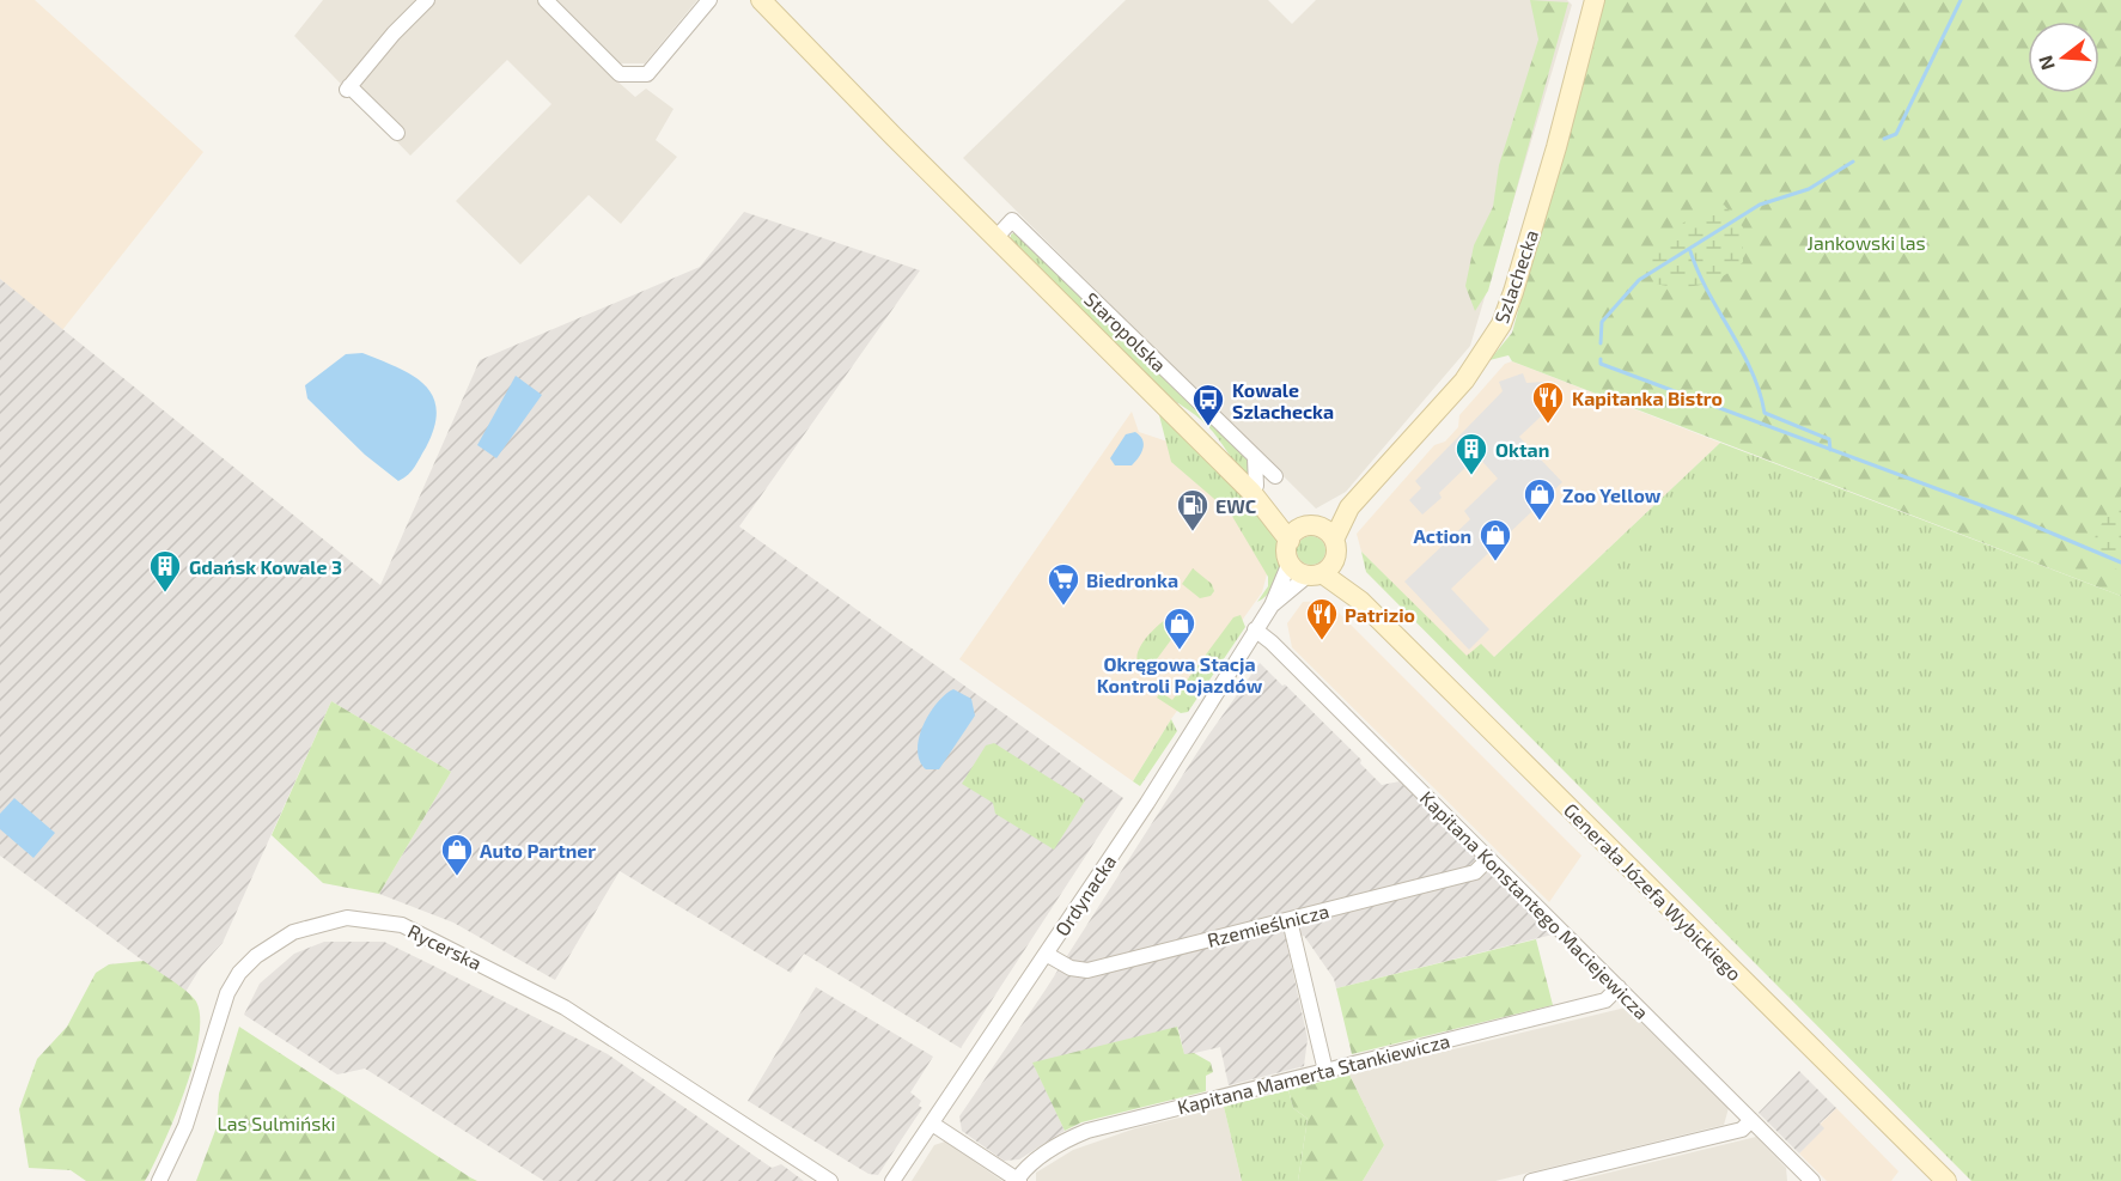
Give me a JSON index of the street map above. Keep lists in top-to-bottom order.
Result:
{
  "streets": {
    "main road": ["Szlachecka", "Staropolska", "Generała Józefa Wybickiego"],
    "street": [
      "Ordynacka",
      "Kapitana Konstantego Maciejewicza",
      "Rzemieślnicza",
      "Rycerska",
      "Kapitana Mamerta Stankiewicza"
    ]
  },
  "crossings": [
    ["Szlachecka", "Staropolska"],
    ["Szlachecka", "Generała Józefa Wybickiego"],
    ["Szlachecka", "Ordynacka"],
    ["Staropolska", "Generała Józefa Wybickiego"],
    ["Staropolska", "Ordynacka"],
    ["Generała Józefa Wybickiego", "Ordynacka"],
    ["Ordynacka", "Kapitana Konstantego Maciejewicza"],
    ["Ordynacka", "Rzemieślnicza"],
    ["Kapitana Konstantego Maciejewicza", "Rzemieślnicza"],
    ["Kapitana Konstantego Maciejewicza", "Kapitana Mamerta Stankiewicza"]
  ],
  "parks": ["Jankowski las", "Las Sulmiński"],
  "places": {
    "restaurant": ["Kapitanka Bistro", "Patrizio"],
    "bus stop": ["Kowale Szlachecka"],
    "building": ["Oktan", "Gdańsk Kowale 3"],
    "shop": [
      "Zoo Yellow",
      "Action",
      "Okręgowa Stacja Kontroli Pojazdów",
      "Auto Partner"
    ],
    "fuel station": ["EWC"],
    "supermarket": ["Biedronka"]
  },
  "north": "left"
}
